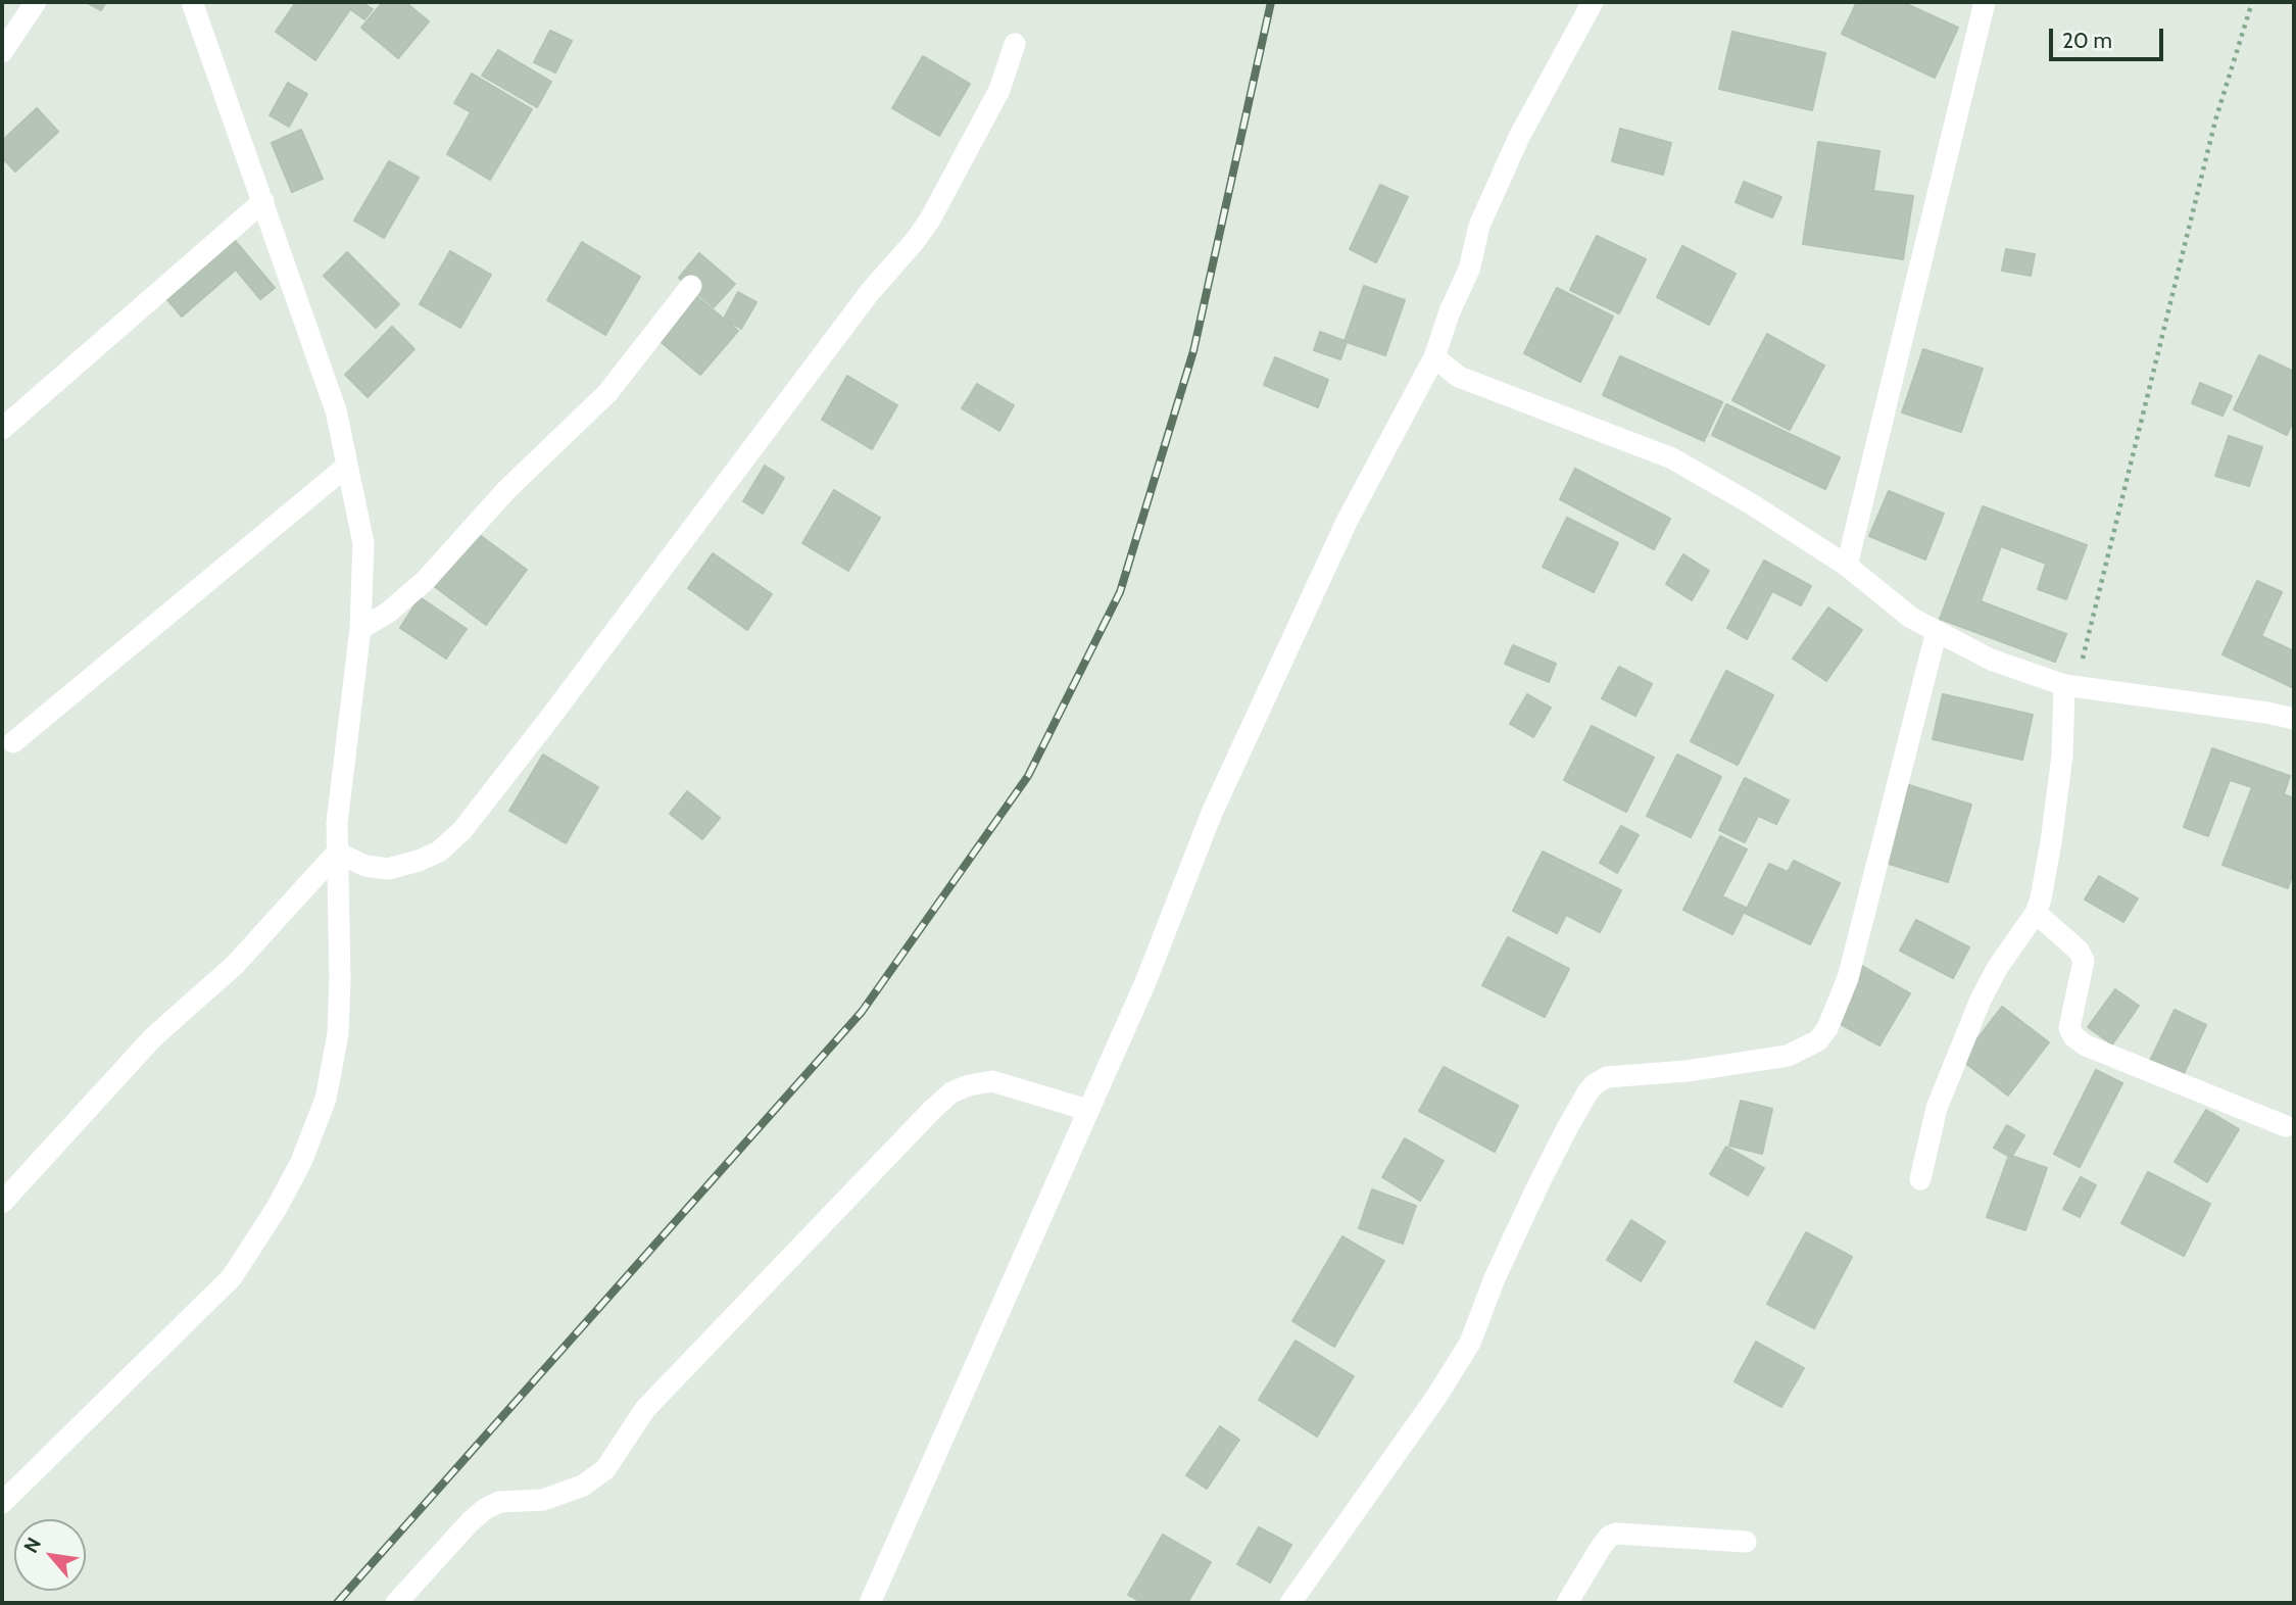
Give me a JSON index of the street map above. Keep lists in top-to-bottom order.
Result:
{
  "scale_bar": "20 m",
  "north": "top left"
}
